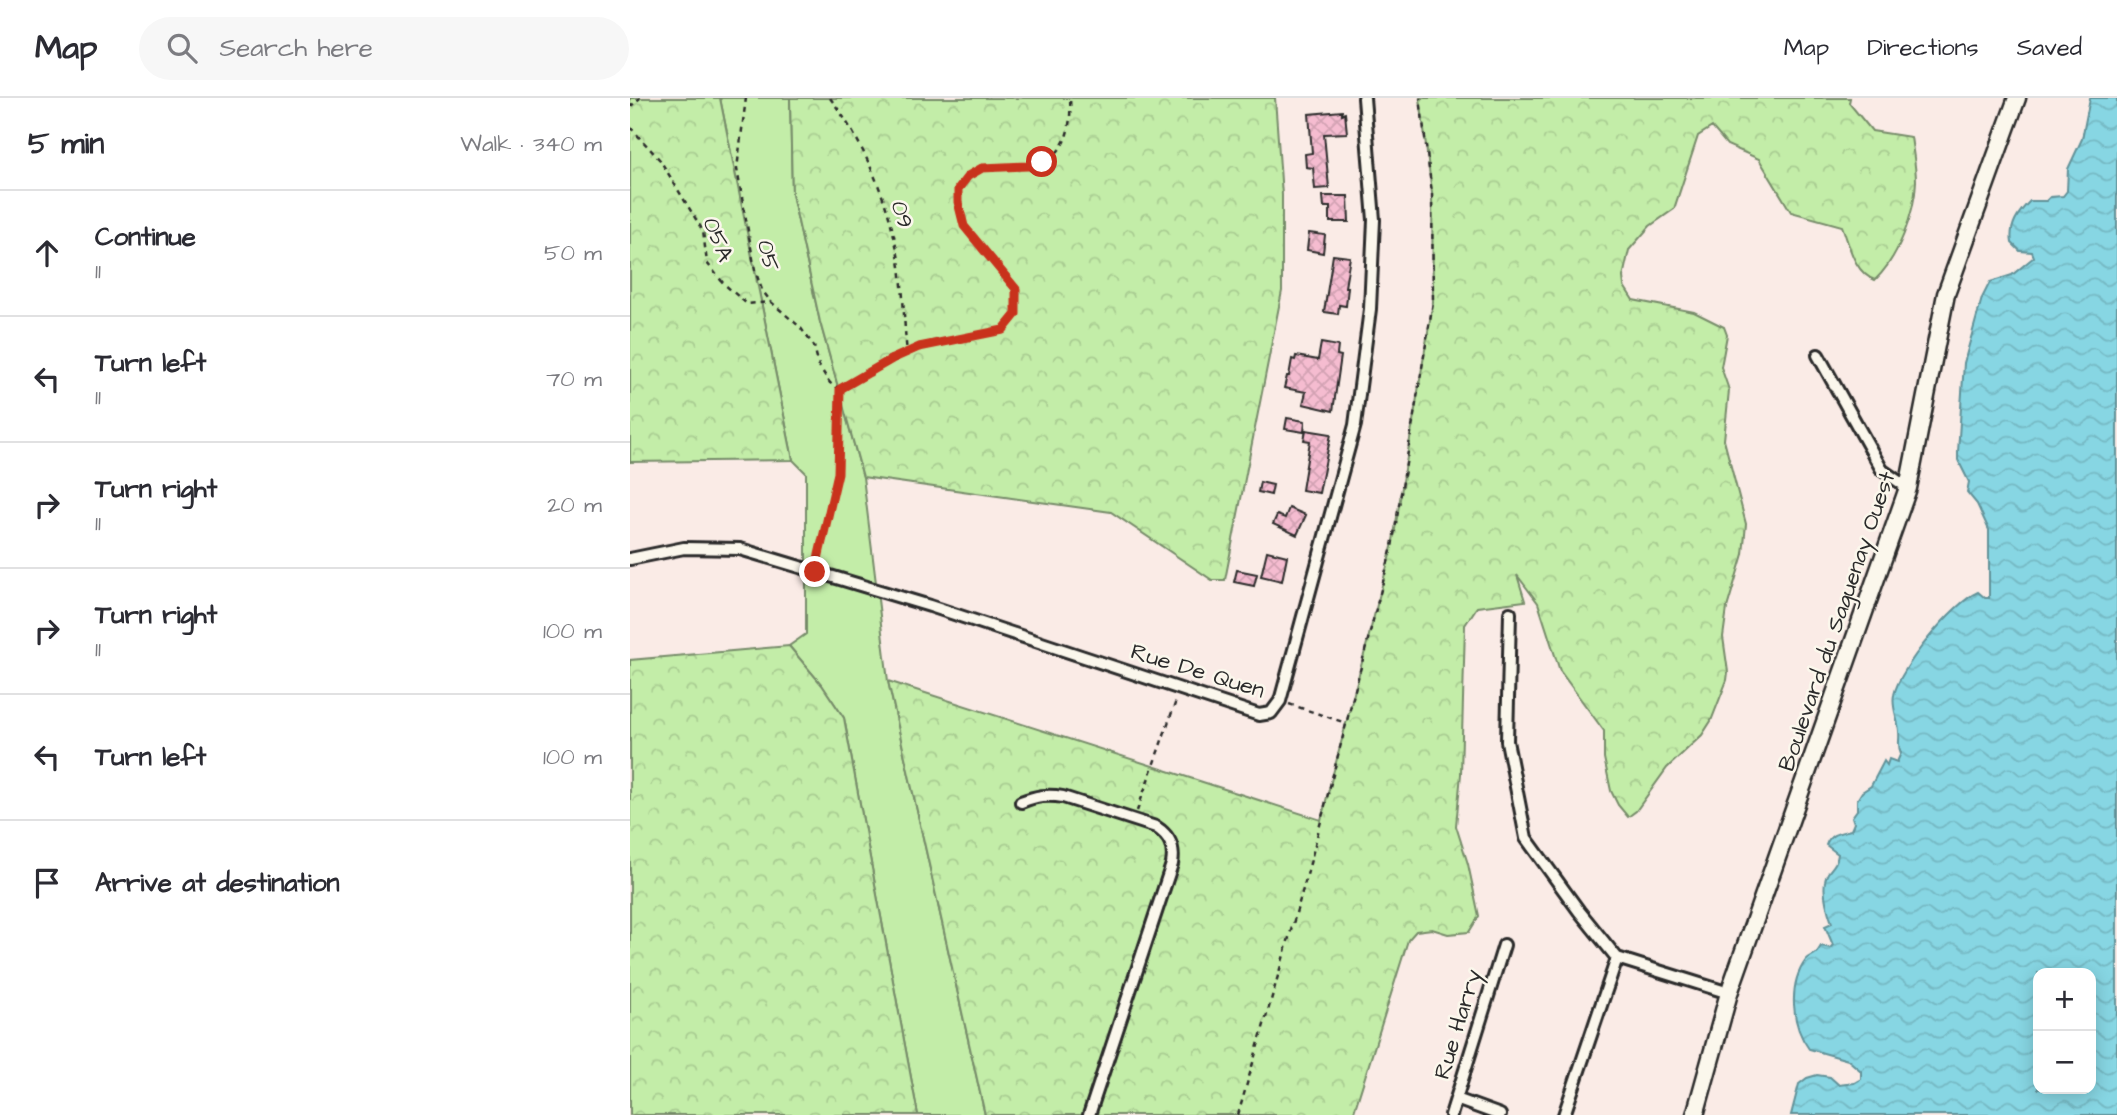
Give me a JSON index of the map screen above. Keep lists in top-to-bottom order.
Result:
{
  "streets": {
    "main road": ["Boulevard du Saguenay Ouest"],
    "street": ["Rue De Quen", "Rue Harry"],
    "path": ["09", "05A", "05"]
  },
  "crossings": [
    ["05A", "05"]
  ],
  "page": {
    "header": "Map",
    "search": "Search here",
    "nav": ["Map", "Directions", "Saved"],
    "heading": ["5 min", "Walk · 340 m"],
    "list": [
      ["Continue", "11", "50 m"],
      ["Turn left", "11", "70 m"],
      ["Turn right", "11", "20 m"],
      ["Turn right", "11", "100 m"],
      ["Turn left", "100 m"],
      "Arrive at destination"
    ],
    "map_buttons": ["+", "−"]
  }
}
